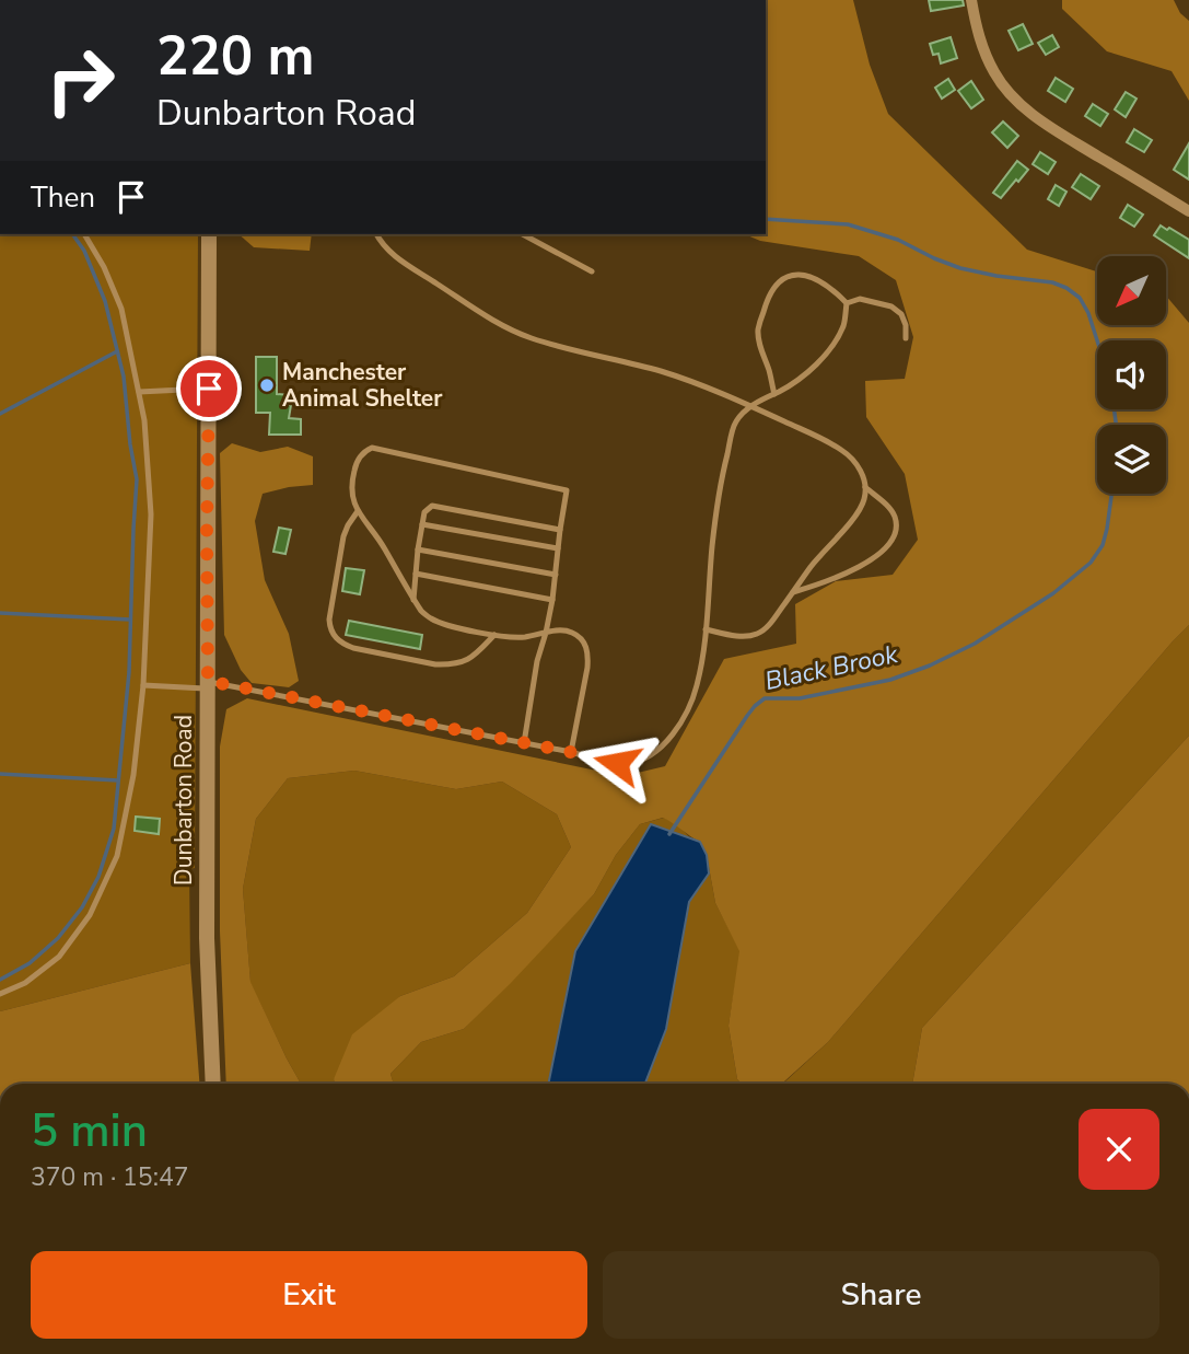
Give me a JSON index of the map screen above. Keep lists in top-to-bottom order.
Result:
{
  "streets": {
    "street": ["Dunbarton Road"]
  },
  "water": ["Black Brook"],
  "places": ["Manchester Animal Shelter"],
  "north": "bottom left",
  "page": {
    "turn": ["220 m", "Dunbarton Road"],
    "then": "Then",
    "heading": ["5 min", "370 m · 15:47"],
    "buttons": ["Exit", "Share"]
  }
}
